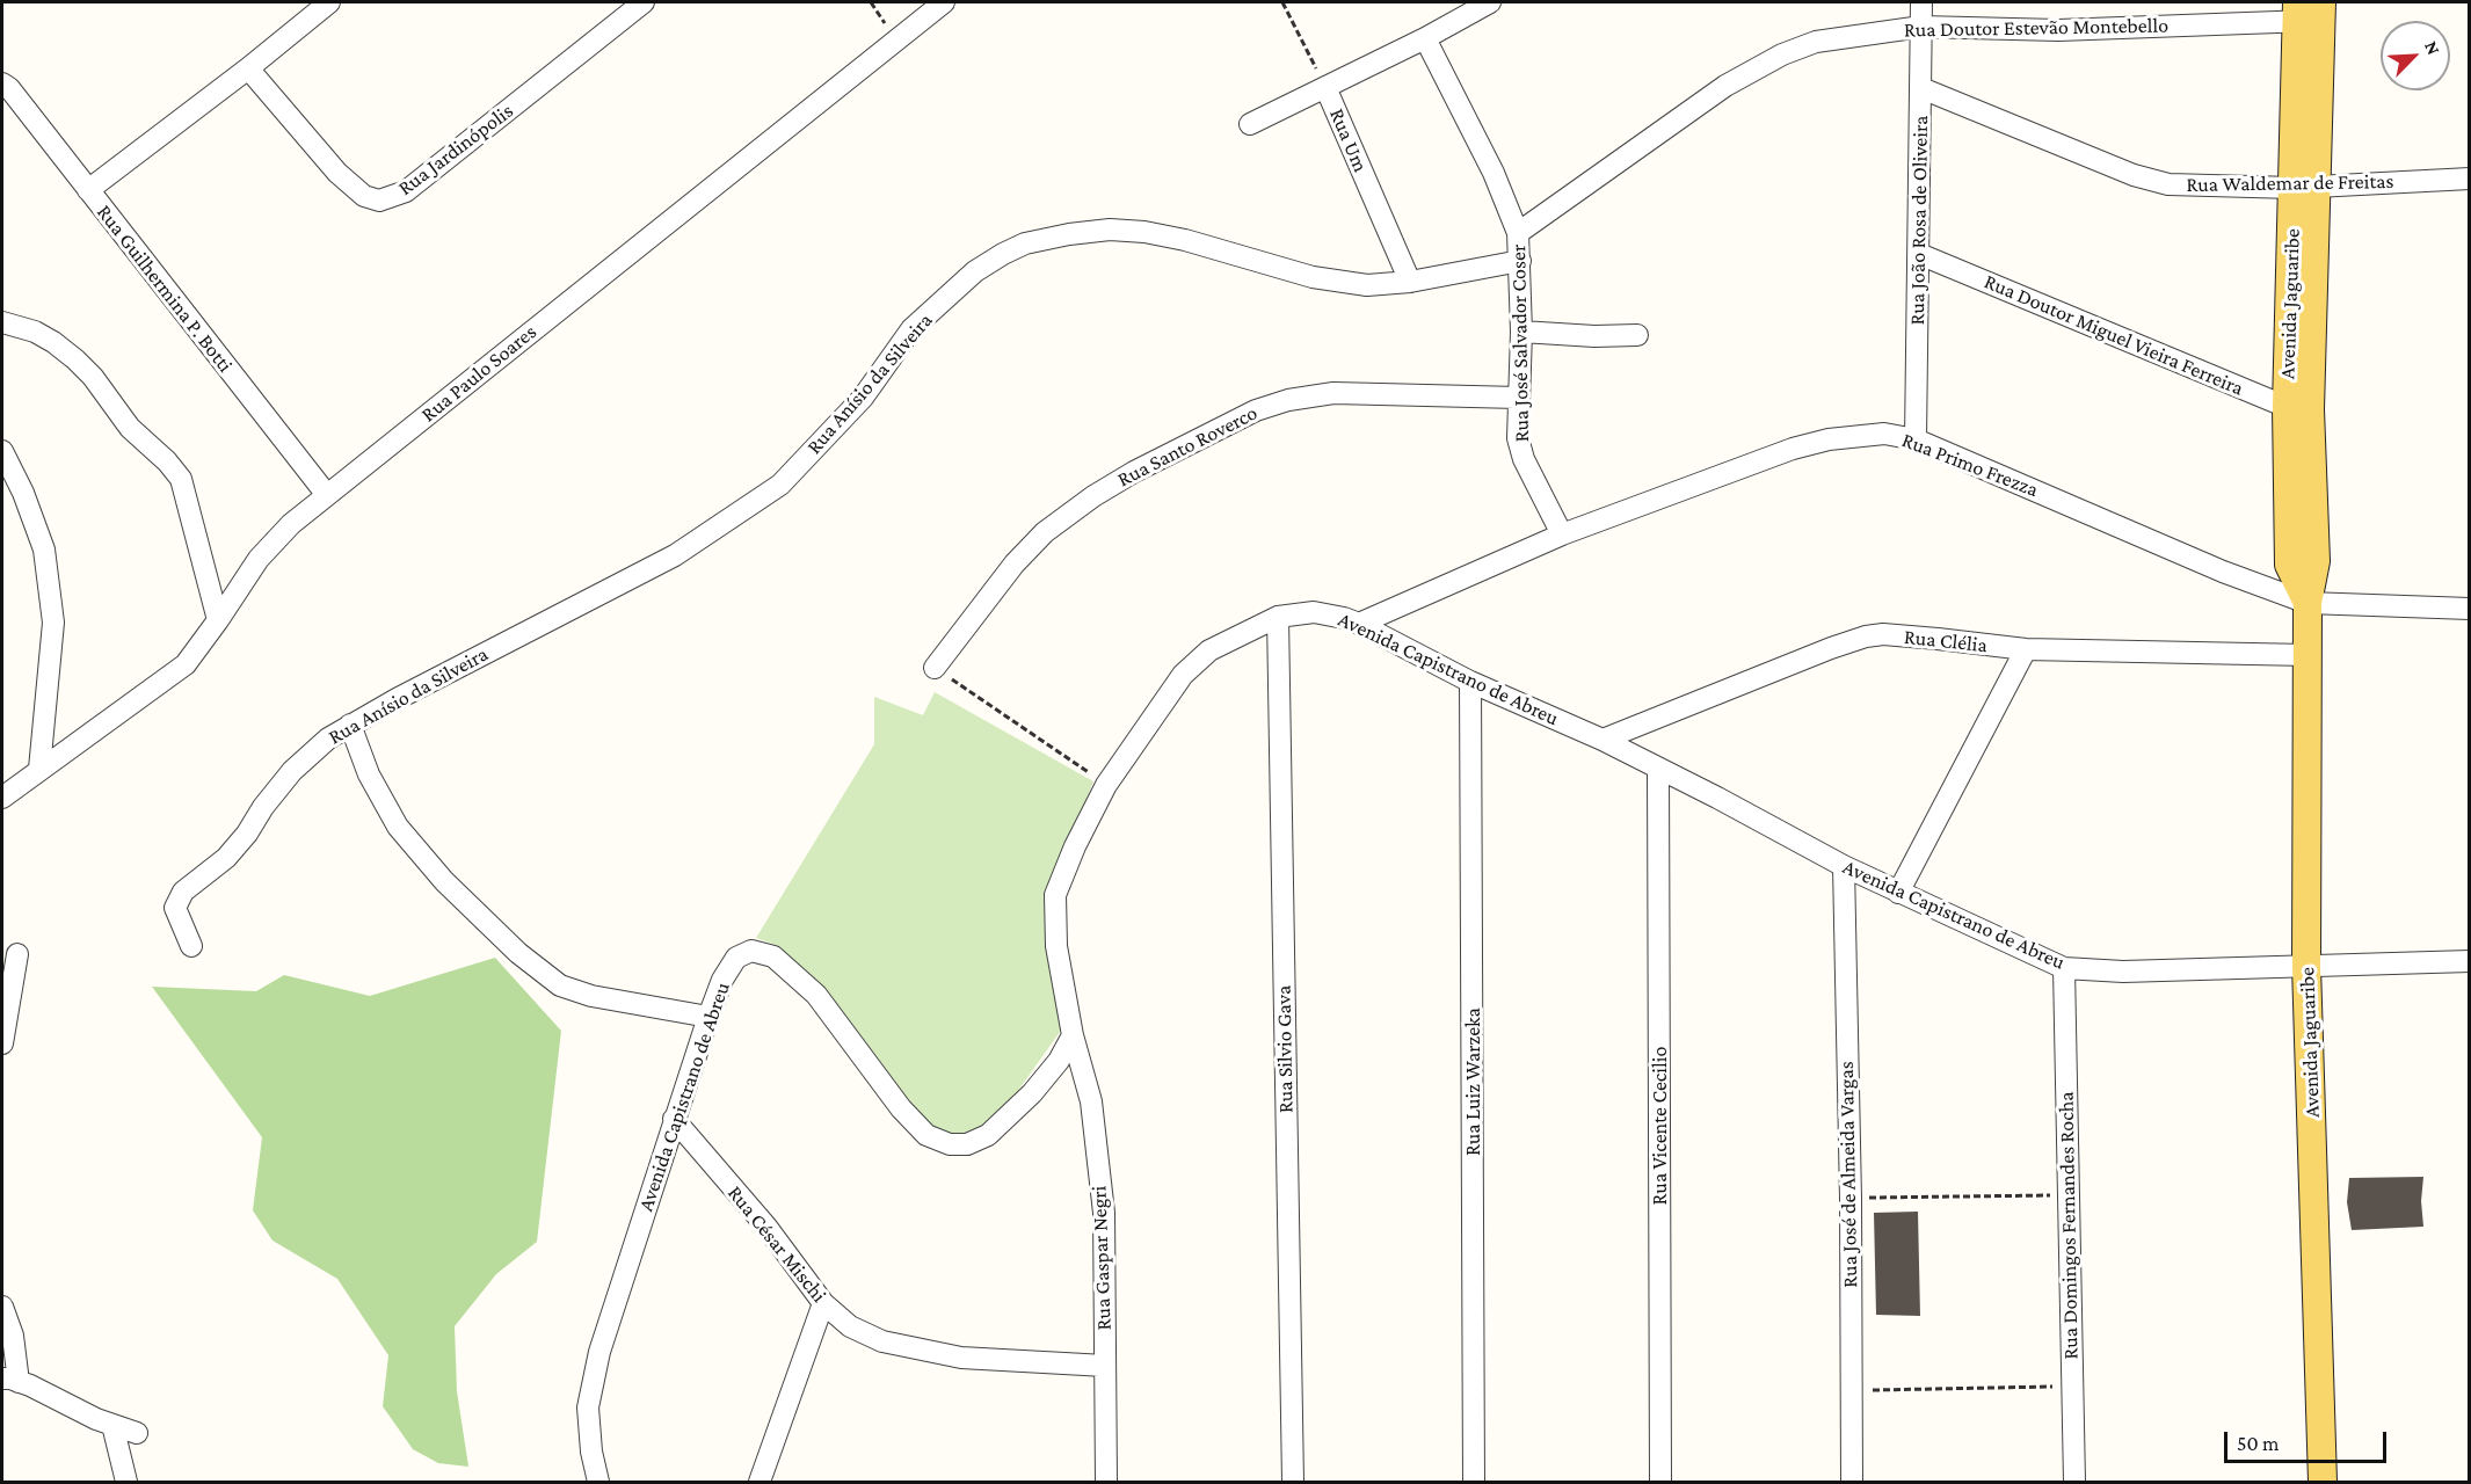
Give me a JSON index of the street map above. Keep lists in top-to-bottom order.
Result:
{
  "streets": {
    "main road": ["Avenida Jaguaribe"],
    "street": [
      "Rua Doutor Estevão Montebello",
      "Rua Um",
      "Rua Jardinópolis",
      "Rua Waldemar de Freitas",
      "Rua João Rosa de Oliveira",
      "Rua Guilhermina P. Botti",
      "Rua Doutor Miguel Vieira Ferreira",
      "Rua José Salvador Coser",
      "Rua Paulo Soares",
      "Rua Anísio da Silveira",
      "Rua Santo Roverco",
      "Rua Primo Frezza",
      "Rua Clélia",
      "Avenida Capistrano de Abreu",
      "Rua Silvio Gava",
      "Rua Luiz Warzeka",
      "Rua Vicente Cecilio",
      "Rua José de Almeida Vargas",
      "Rua Domingos Fernandes Rocha",
      "Rua César Mischi",
      "Rua Gaspar Negri"
    ]
  },
  "crossings": [
    ["Rua Doutor Estevão Montebello", "Rua João Rosa de Oliveira"],
    ["Rua Doutor Estevão Montebello", "Avenida Jaguaribe"],
    ["Rua Doutor Estevão Montebello", "Rua José Salvador Coser"],
    ["Rua Um", "Rua Anísio da Silveira"],
    ["Rua Waldemar de Freitas", "Rua João Rosa de Oliveira"],
    ["Rua Waldemar de Freitas", "Avenida Jaguaribe"],
    ["Rua João Rosa de Oliveira", "Rua Doutor Miguel Vieira Ferreira"],
    ["Rua João Rosa de Oliveira", "Rua Primo Frezza"],
    ["Rua Guilhermina P. Botti", "Rua Paulo Soares"],
    ["Avenida Jaguaribe", "Rua Doutor Miguel Vieira Ferreira"],
    ["Avenida Jaguaribe", "Rua Primo Frezza"],
    ["Avenida Jaguaribe", "Rua Clélia"],
    ["Avenida Jaguaribe", "Avenida Capistrano de Abreu"],
    ["Rua José Salvador Coser", "Rua Anísio da Silveira"],
    ["Rua José Salvador Coser", "Rua Santo Roverco"],
    ["Rua José Salvador Coser", "Rua Primo Frezza"],
    ["Rua Primo Frezza", "Avenida Capistrano de Abreu"],
    ["Rua Clélia", "Avenida Capistrano de Abreu"],
    ["Avenida Capistrano de Abreu", "Rua Silvio Gava"],
    ["Avenida Capistrano de Abreu", "Rua Luiz Warzeka"],
    ["Avenida Capistrano de Abreu", "Rua Vicente Cecilio"],
    ["Avenida Capistrano de Abreu", "Rua José de Almeida Vargas"],
    ["Avenida Capistrano de Abreu", "Rua Domingos Fernandes Rocha"],
    ["Avenida Capistrano de Abreu", "Rua César Mischi"],
    ["Avenida Capistrano de Abreu", "Rua Gaspar Negri"],
    ["Rua César Mischi", "Rua Gaspar Negri"]
  ],
  "scale_bar": "50 m",
  "north": "top right"
}
